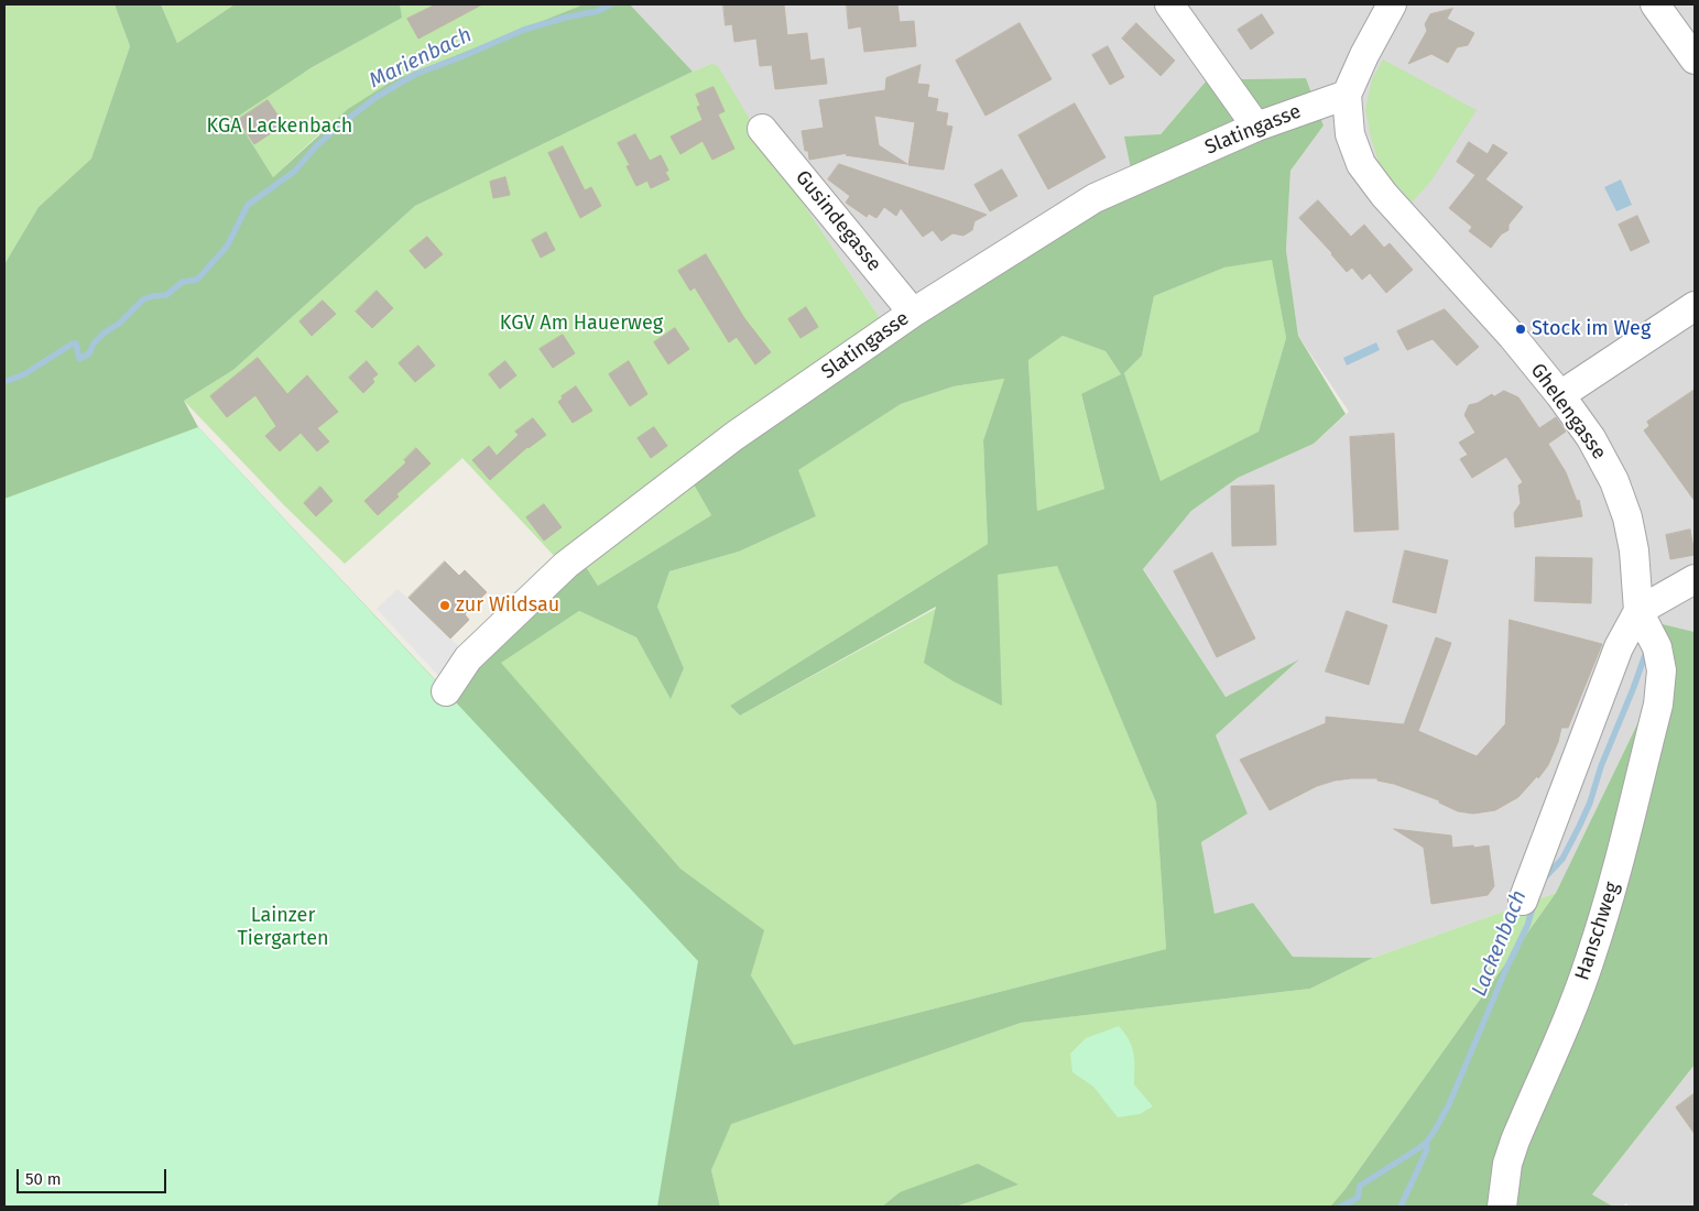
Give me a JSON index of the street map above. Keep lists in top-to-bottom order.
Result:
{
  "streets": {
    "street": [
      "Slatingasse",
      "Gusindegasse",
      "Ghelengasse",
      "Hanschweg"
    ]
  },
  "crossings": [
    ["Slatingasse", "Gusindegasse"],
    ["Slatingasse", "Ghelengasse"],
    ["Ghelengasse", "Hanschweg"]
  ],
  "water": ["Marienbach", "Lackenbach"],
  "parks": ["KGA Lackenbach", "KGV Am Hauerweg", "Lainzer Tiergarten"],
  "places": ["Stock im Weg", "zur Wildsau"],
  "scale_bar": "50 m"
}
